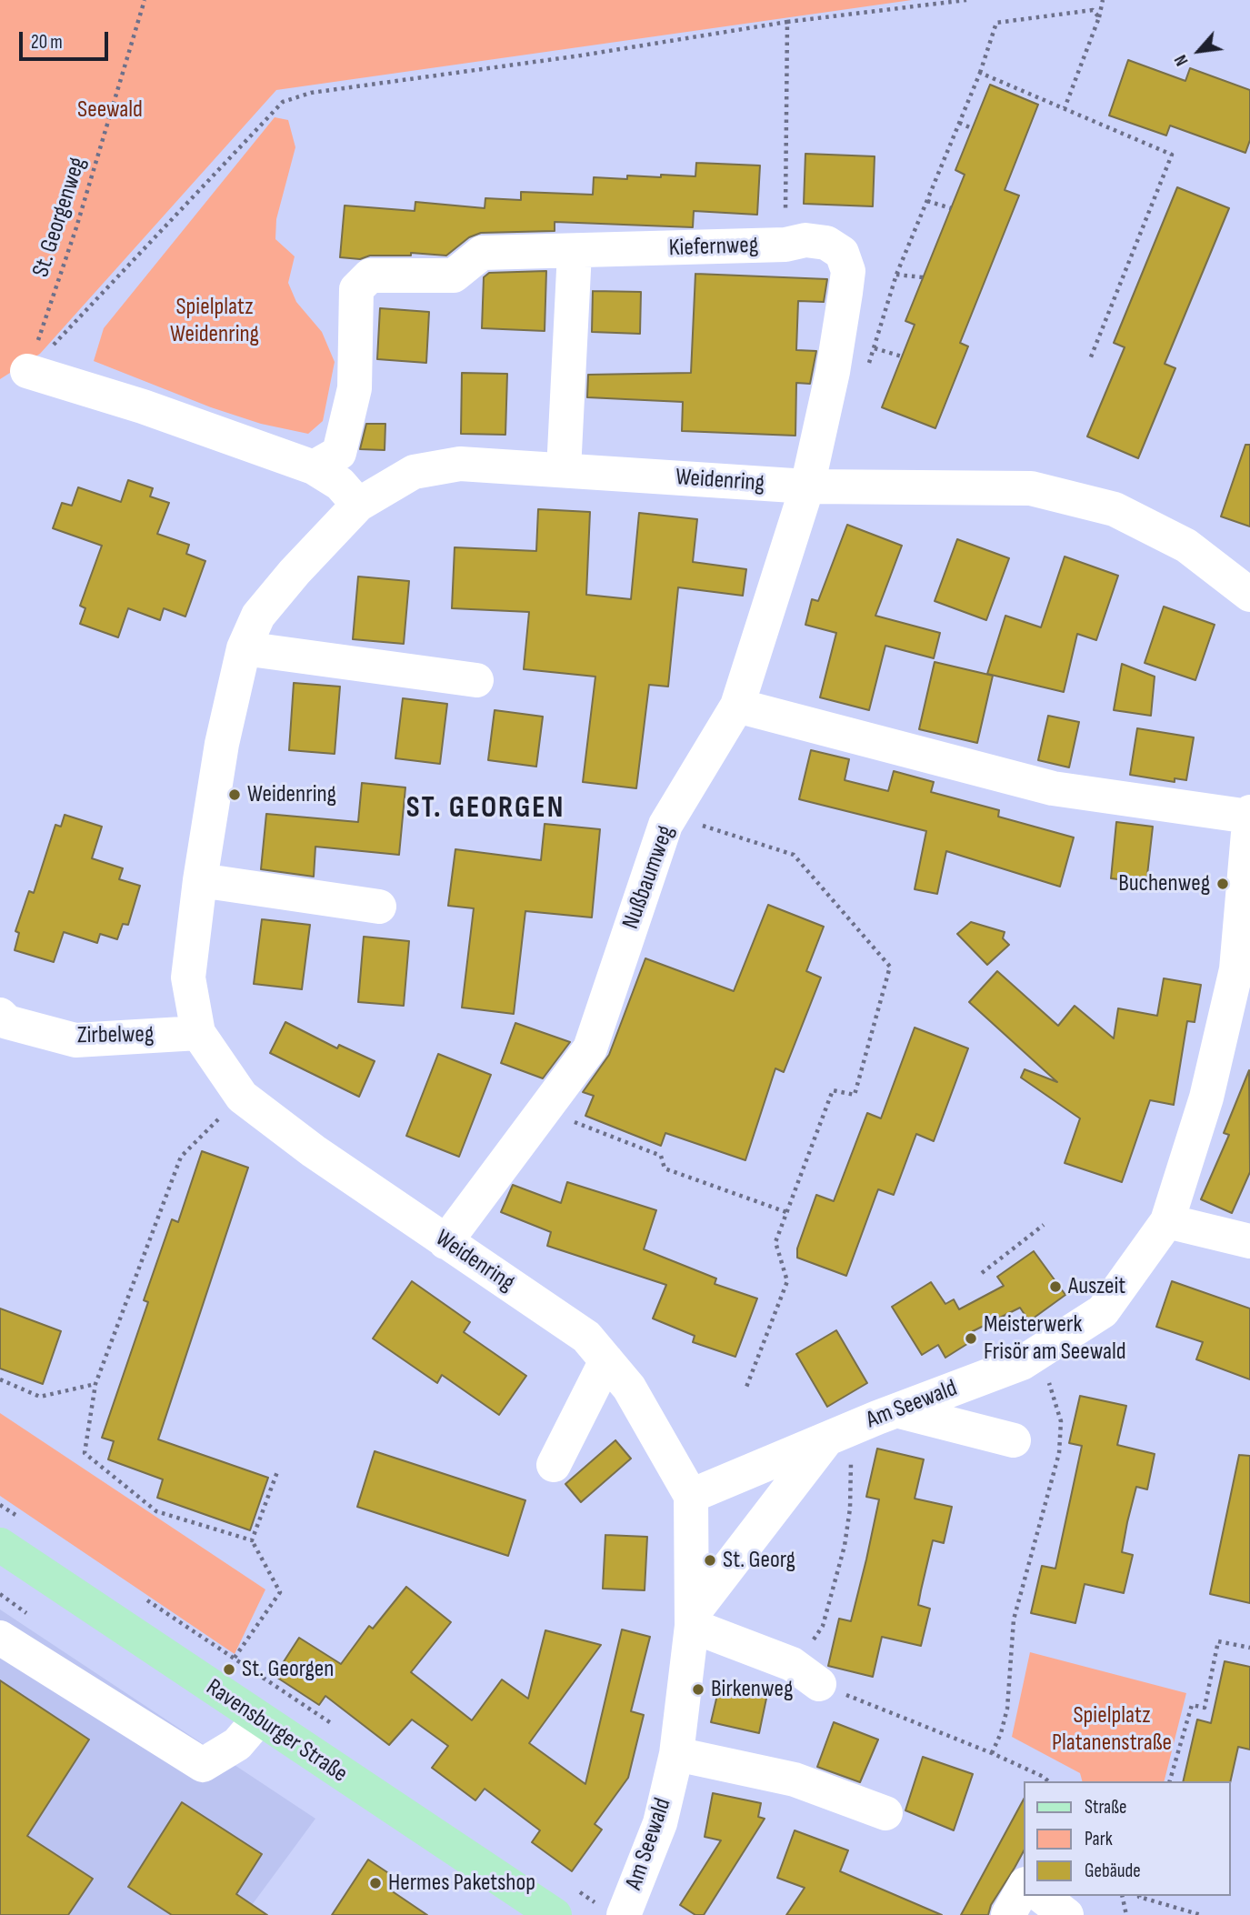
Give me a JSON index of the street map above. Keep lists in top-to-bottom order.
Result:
{
  "streets": {
    "main road": ["Ravensburger Straße"],
    "street": [
      "Kiefernweg",
      "Weidenring",
      "Nußbaumweg",
      "Zirbelweg",
      "Am Seewald"
    ],
    "path": ["St. Georgenweg"]
  },
  "crossings": [
    ["Kiefernweg", "Weidenring"],
    ["Kiefernweg", "Nußbaumweg"],
    ["Weidenring", "Nußbaumweg"],
    ["Weidenring", "Zirbelweg"],
    ["Weidenring", "Am Seewald"]
  ],
  "districts": ["ST. GEORGEN"],
  "parks": ["Seewald", "Spielplatz Weidenring", "Spielplatz Platanenstraße"],
  "places": [
    "Weidenring",
    "Buchenweg",
    "Auszeit",
    "Meisterwerk Frisör am Seewald",
    "St. Georg",
    "St. Georgen",
    "Birkenweg",
    "Hermes Paketshop"
  ],
  "legend": ["Straße", "Park", "Gebäude"],
  "scale_bar": "20 m",
  "north": "bottom left"
}
